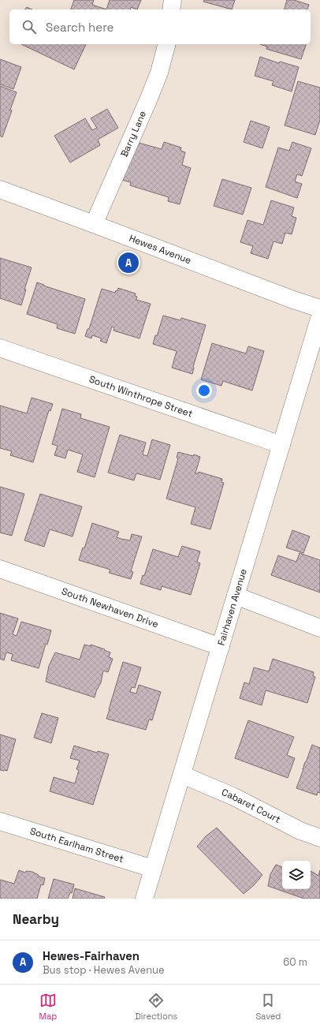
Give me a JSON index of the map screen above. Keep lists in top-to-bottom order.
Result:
{
  "streets": {
    "street": [
      "Barry Lane",
      "Hewes Avenue",
      "South Winthrope Street",
      "South Newhaven Drive",
      "Fairhaven Avenue",
      "Cabaret Court",
      "South Earlham Street"
    ]
  },
  "crossings": [
    ["Barry Lane", "Hewes Avenue"],
    ["South Winthrope Street", "Fairhaven Avenue"],
    ["South Newhaven Drive", "Fairhaven Avenue"],
    ["Fairhaven Avenue", "Cabaret Court"],
    ["Fairhaven Avenue", "South Earlham Street"]
  ],
  "page": {
    "search": "Search here",
    "pins": "A",
    "heading": "Nearby",
    "list": [
      {
        "mark": "A",
        "name": "Hewes-Fairhaven",
        "note": "Bus stop · Hewes Avenue",
        "value": "60 m"
      }
    ],
    "nav": ["Map", "Directions", "Saved"]
  }
}
